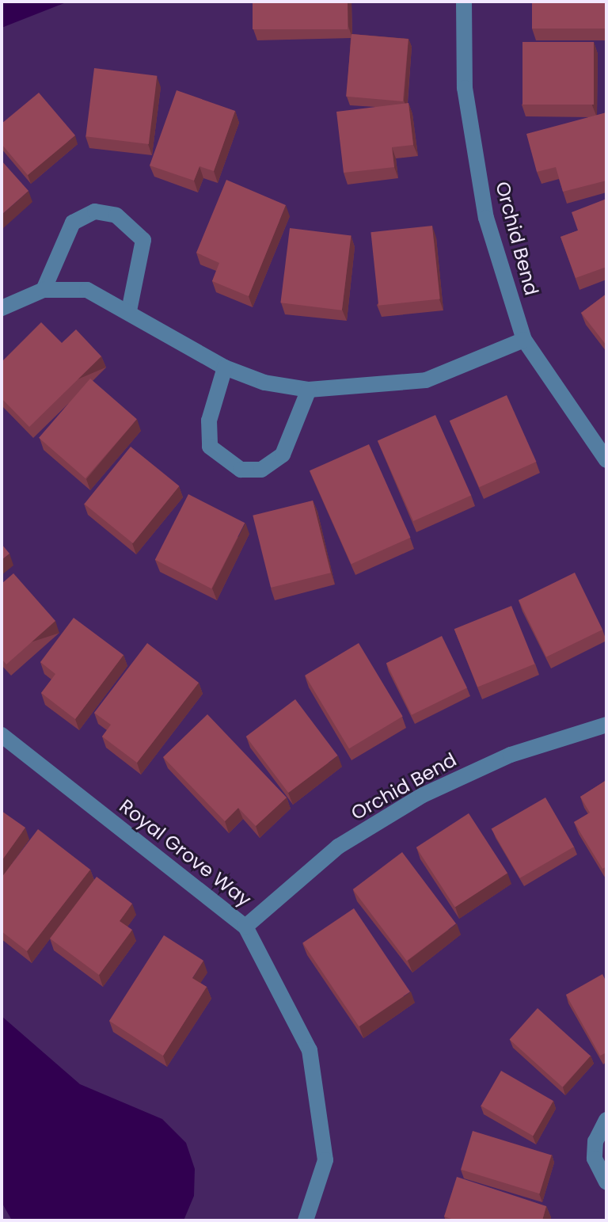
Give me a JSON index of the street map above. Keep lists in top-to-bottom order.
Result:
{
  "streets": {
    "street": ["Orchid Bend", "Royal Grove Way"]
  },
  "crossings": [
    ["Orchid Bend", "Royal Grove Way"]
  ]
}
